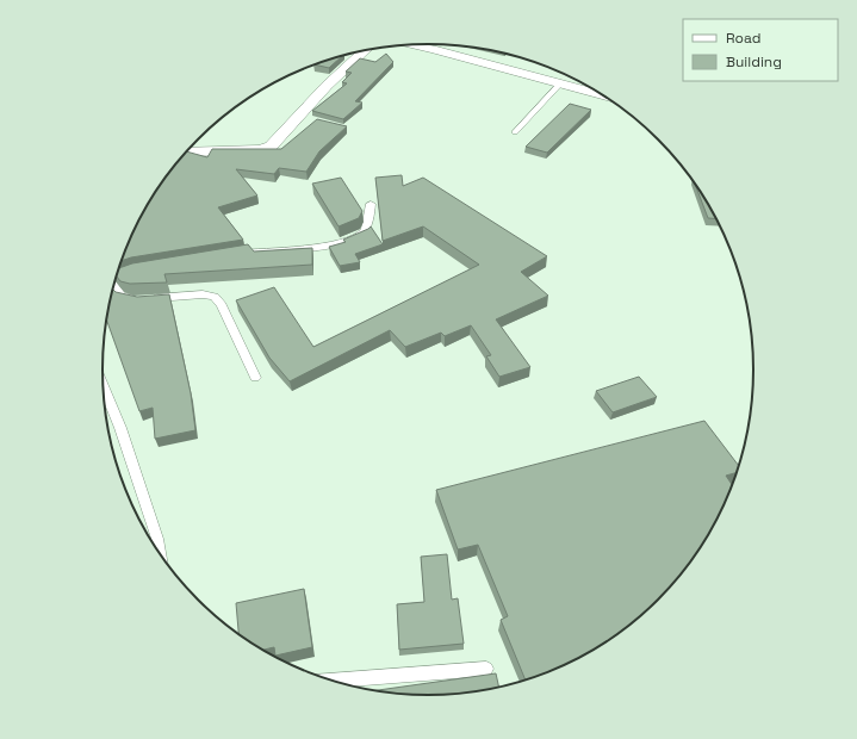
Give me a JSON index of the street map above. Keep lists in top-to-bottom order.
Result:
{
  "legend": ["Road", "Building"]
}
